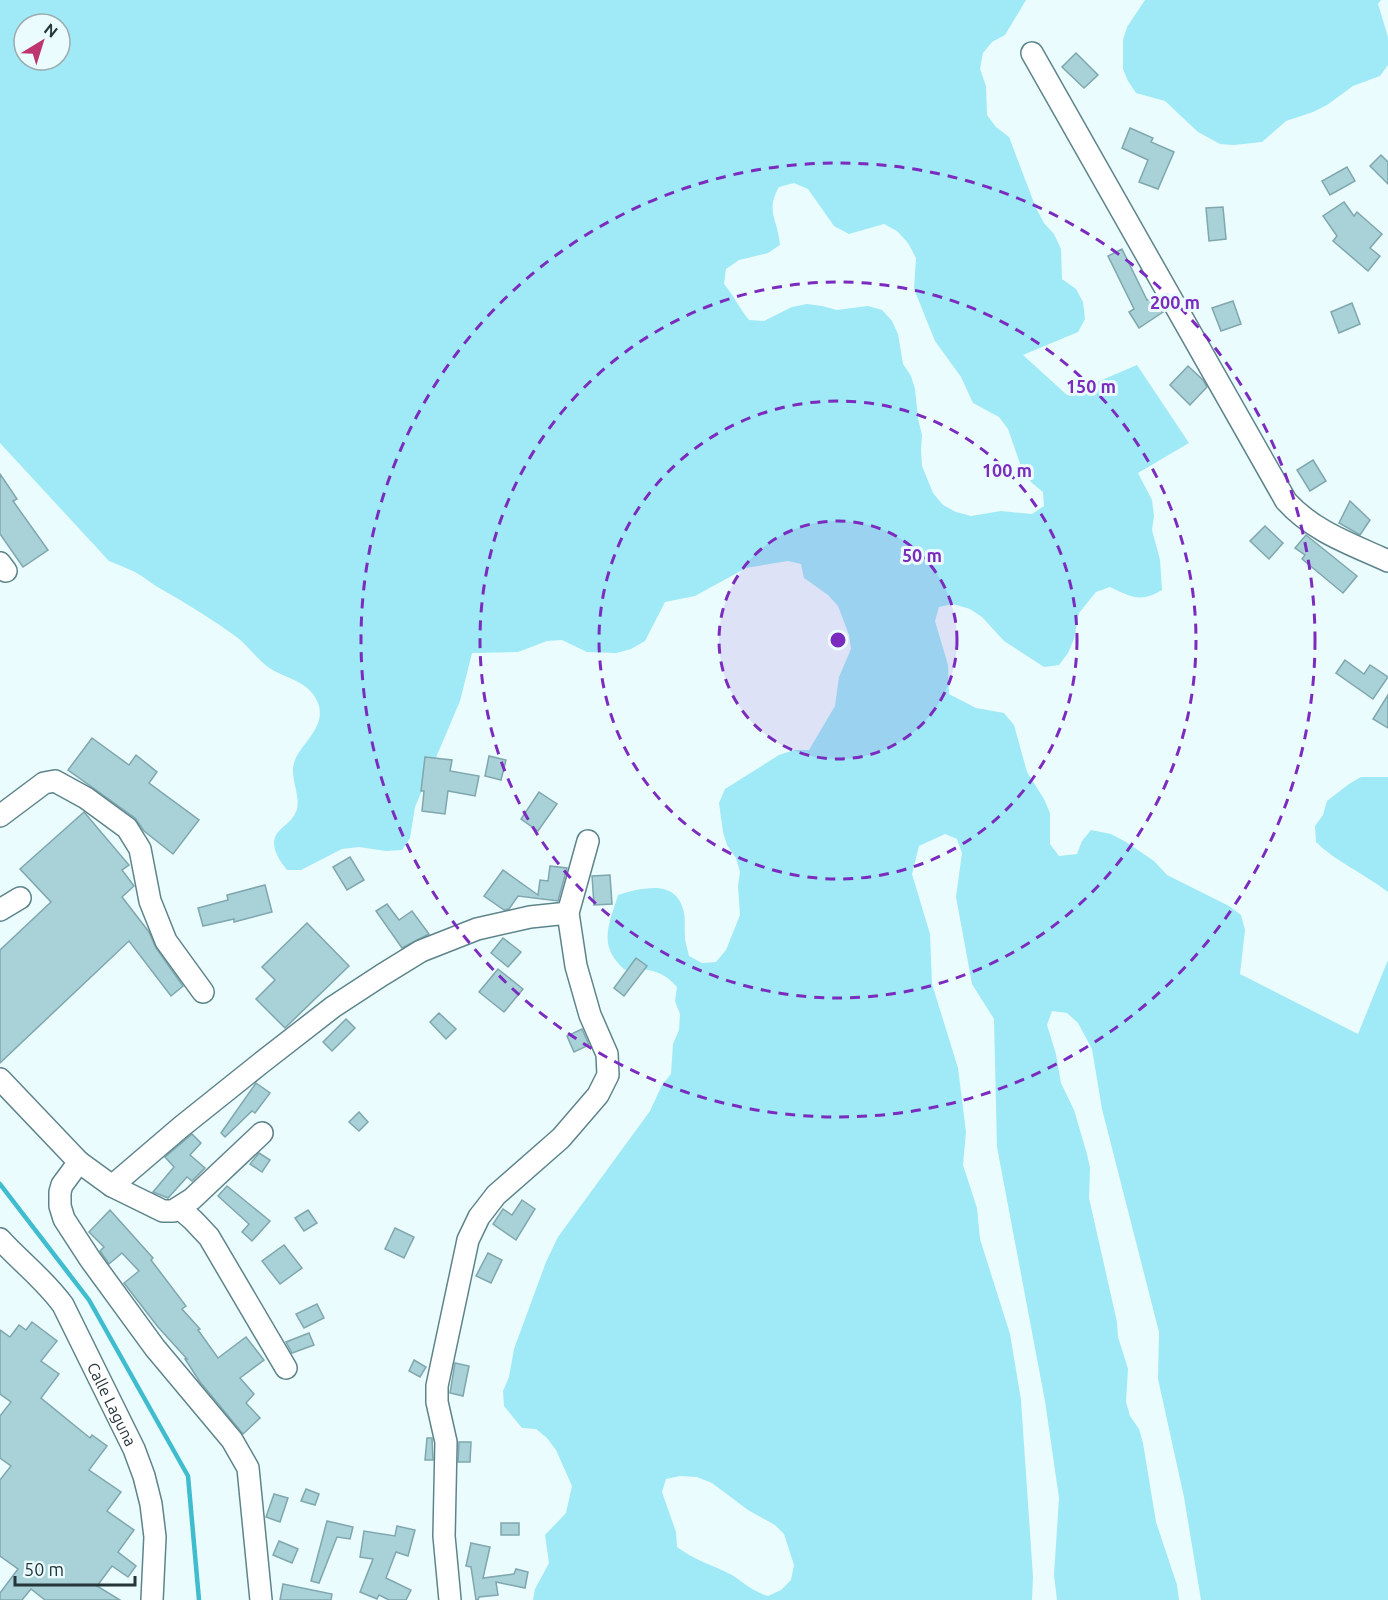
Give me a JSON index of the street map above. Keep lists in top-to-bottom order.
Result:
{
  "streets": {
    "street": ["Calle Laguna"]
  },
  "scale_bar": "50 m",
  "north": "top right",
  "rings": [
    "200 m",
    "150 m",
    "100 m",
    "50 m"
  ]
}
